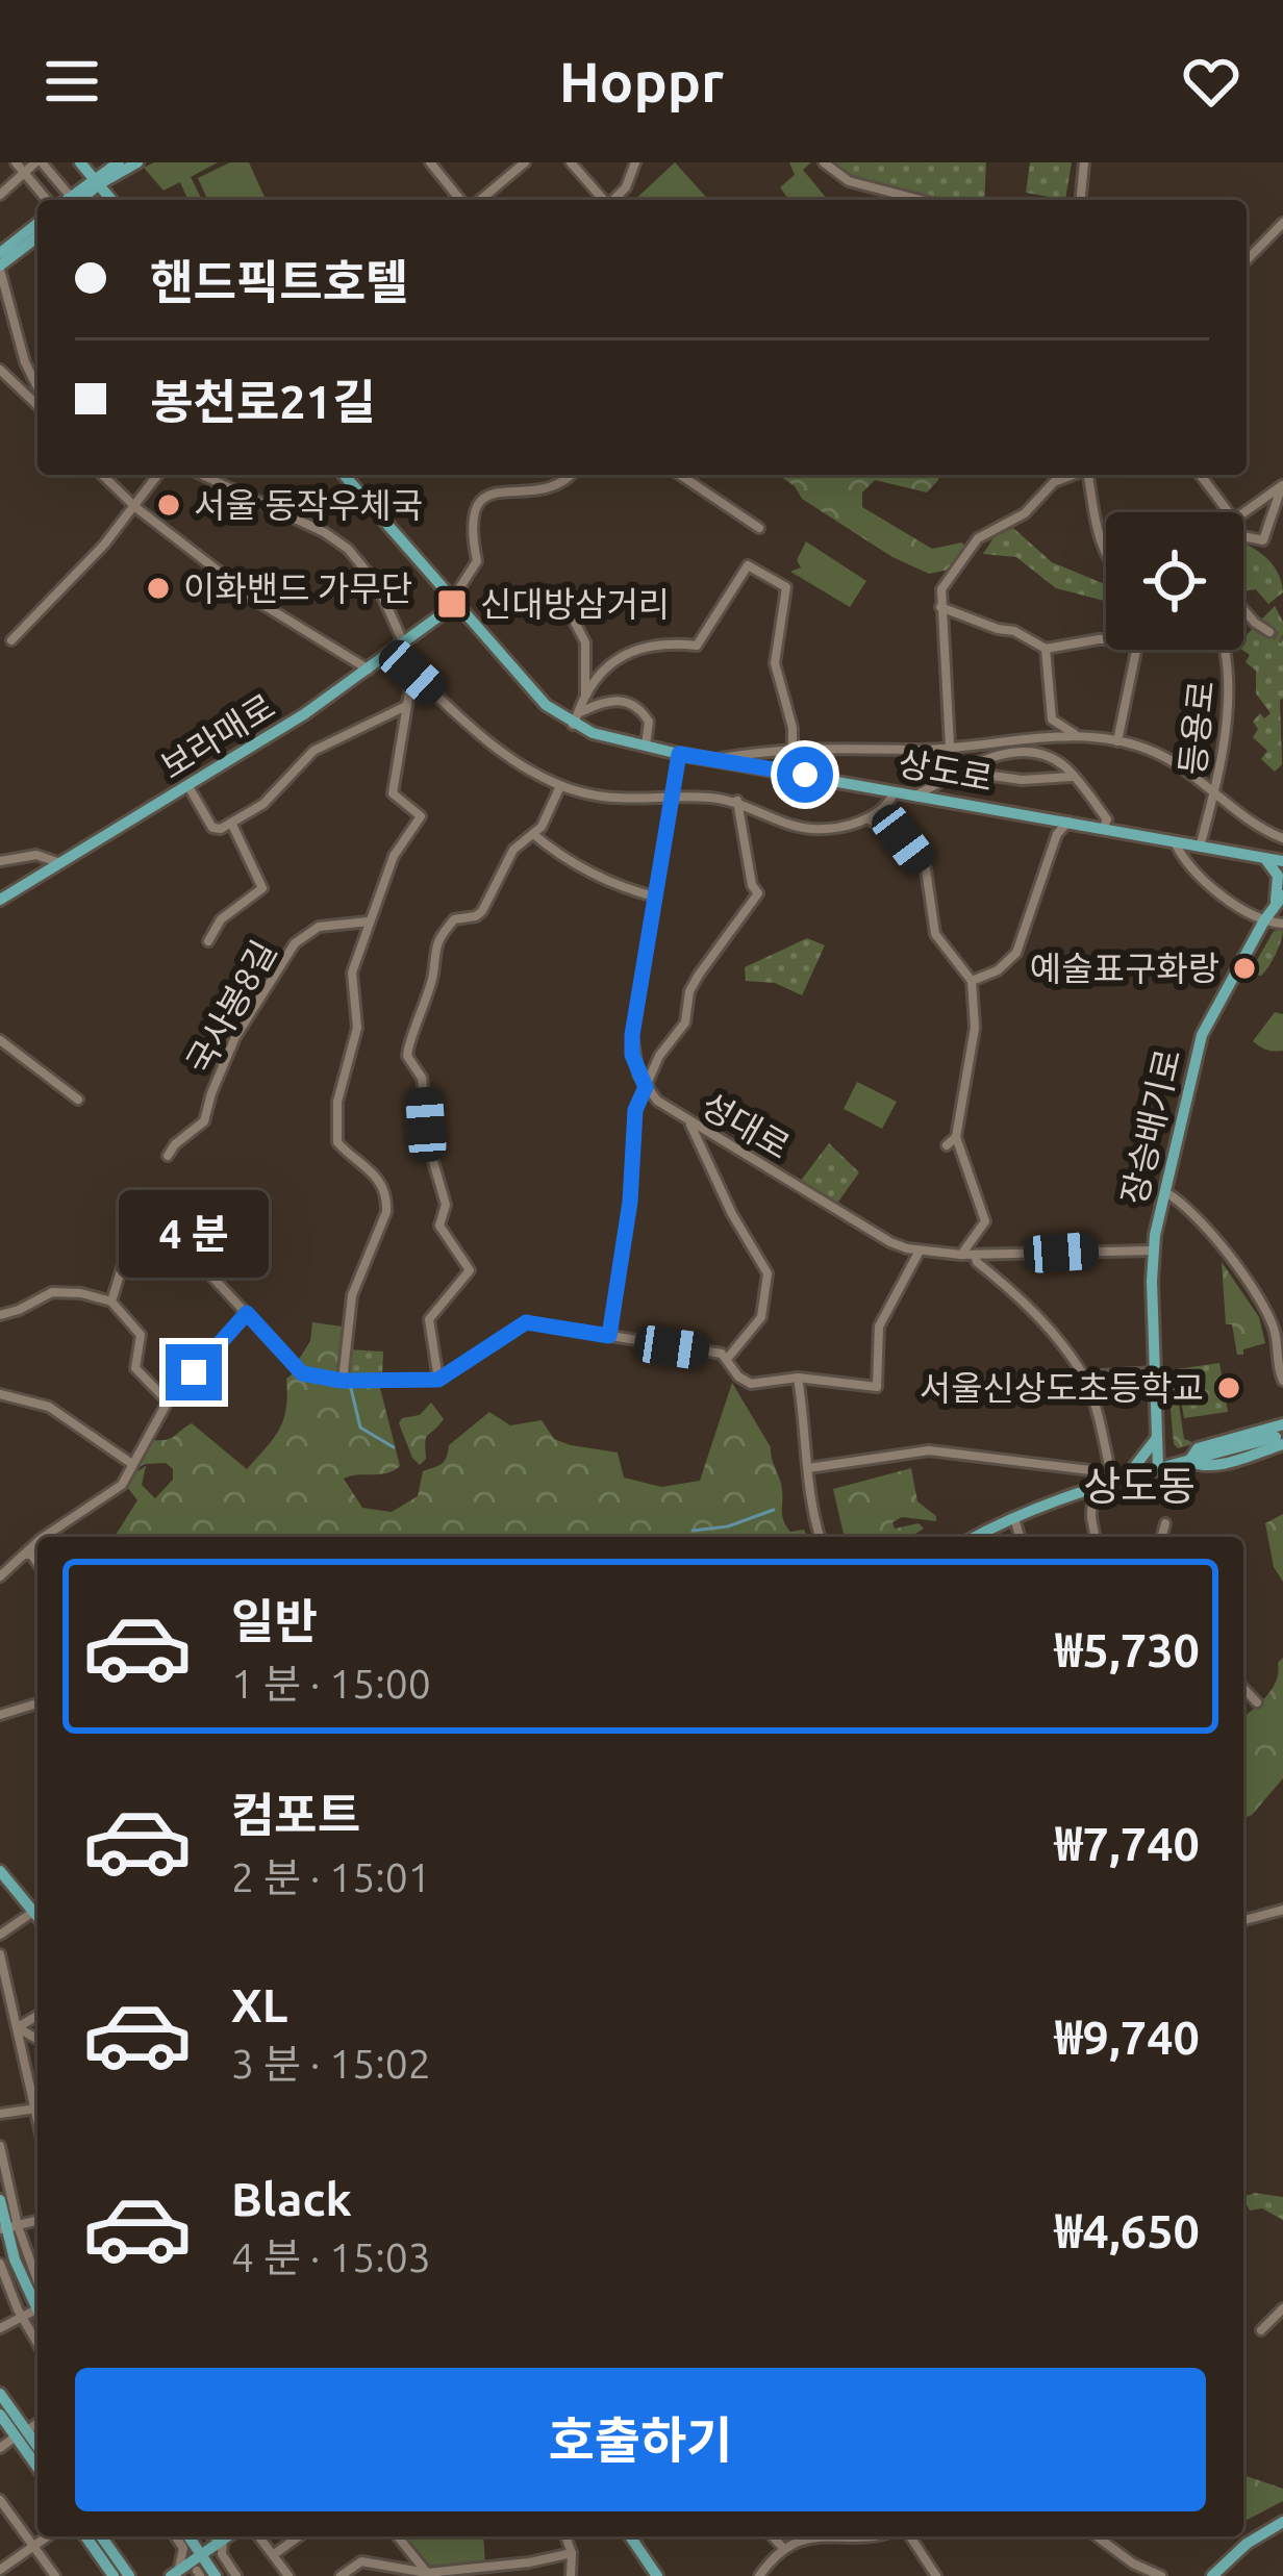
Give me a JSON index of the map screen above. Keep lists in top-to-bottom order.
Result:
{
  "streets": {
    "main road": ["보라매로", "상도로", "장승배기로"],
    "street": ["등용로", "국사봉8길", "성대로"]
  },
  "crossings": [
    ["등용로", "상도로"],
    ["보라매로", "상도로"],
    ["성대로", "장승배기로"]
  ],
  "districts": ["상도동"],
  "places": {
    "other": [
      "서울 동작우체국",
      "이화밴드 가무단",
      "예술표구화랑",
      "서울신상도초등학교"
    ],
    "transit": ["신대방삼거리"]
  },
  "page": {
    "header": "Hoppr",
    "banner": ["핸드픽트호텔", "봉천로21길"],
    "bubble": "4 분",
    "list": [
      {
        "name": "일반",
        "note": "1 분 · 15:00",
        "value": "₩5,730"
      },
      {
        "name": "컴포트",
        "note": "2 분 · 15:01",
        "value": "₩7,740"
      },
      {
        "name": "XL",
        "note": "3 분 · 15:02",
        "value": "₩9,740"
      },
      {
        "name": "Black",
        "note": "4 분 · 15:03",
        "value": "₩4,650"
      }
    ],
    "buttons": "호출하기"
  }
}
